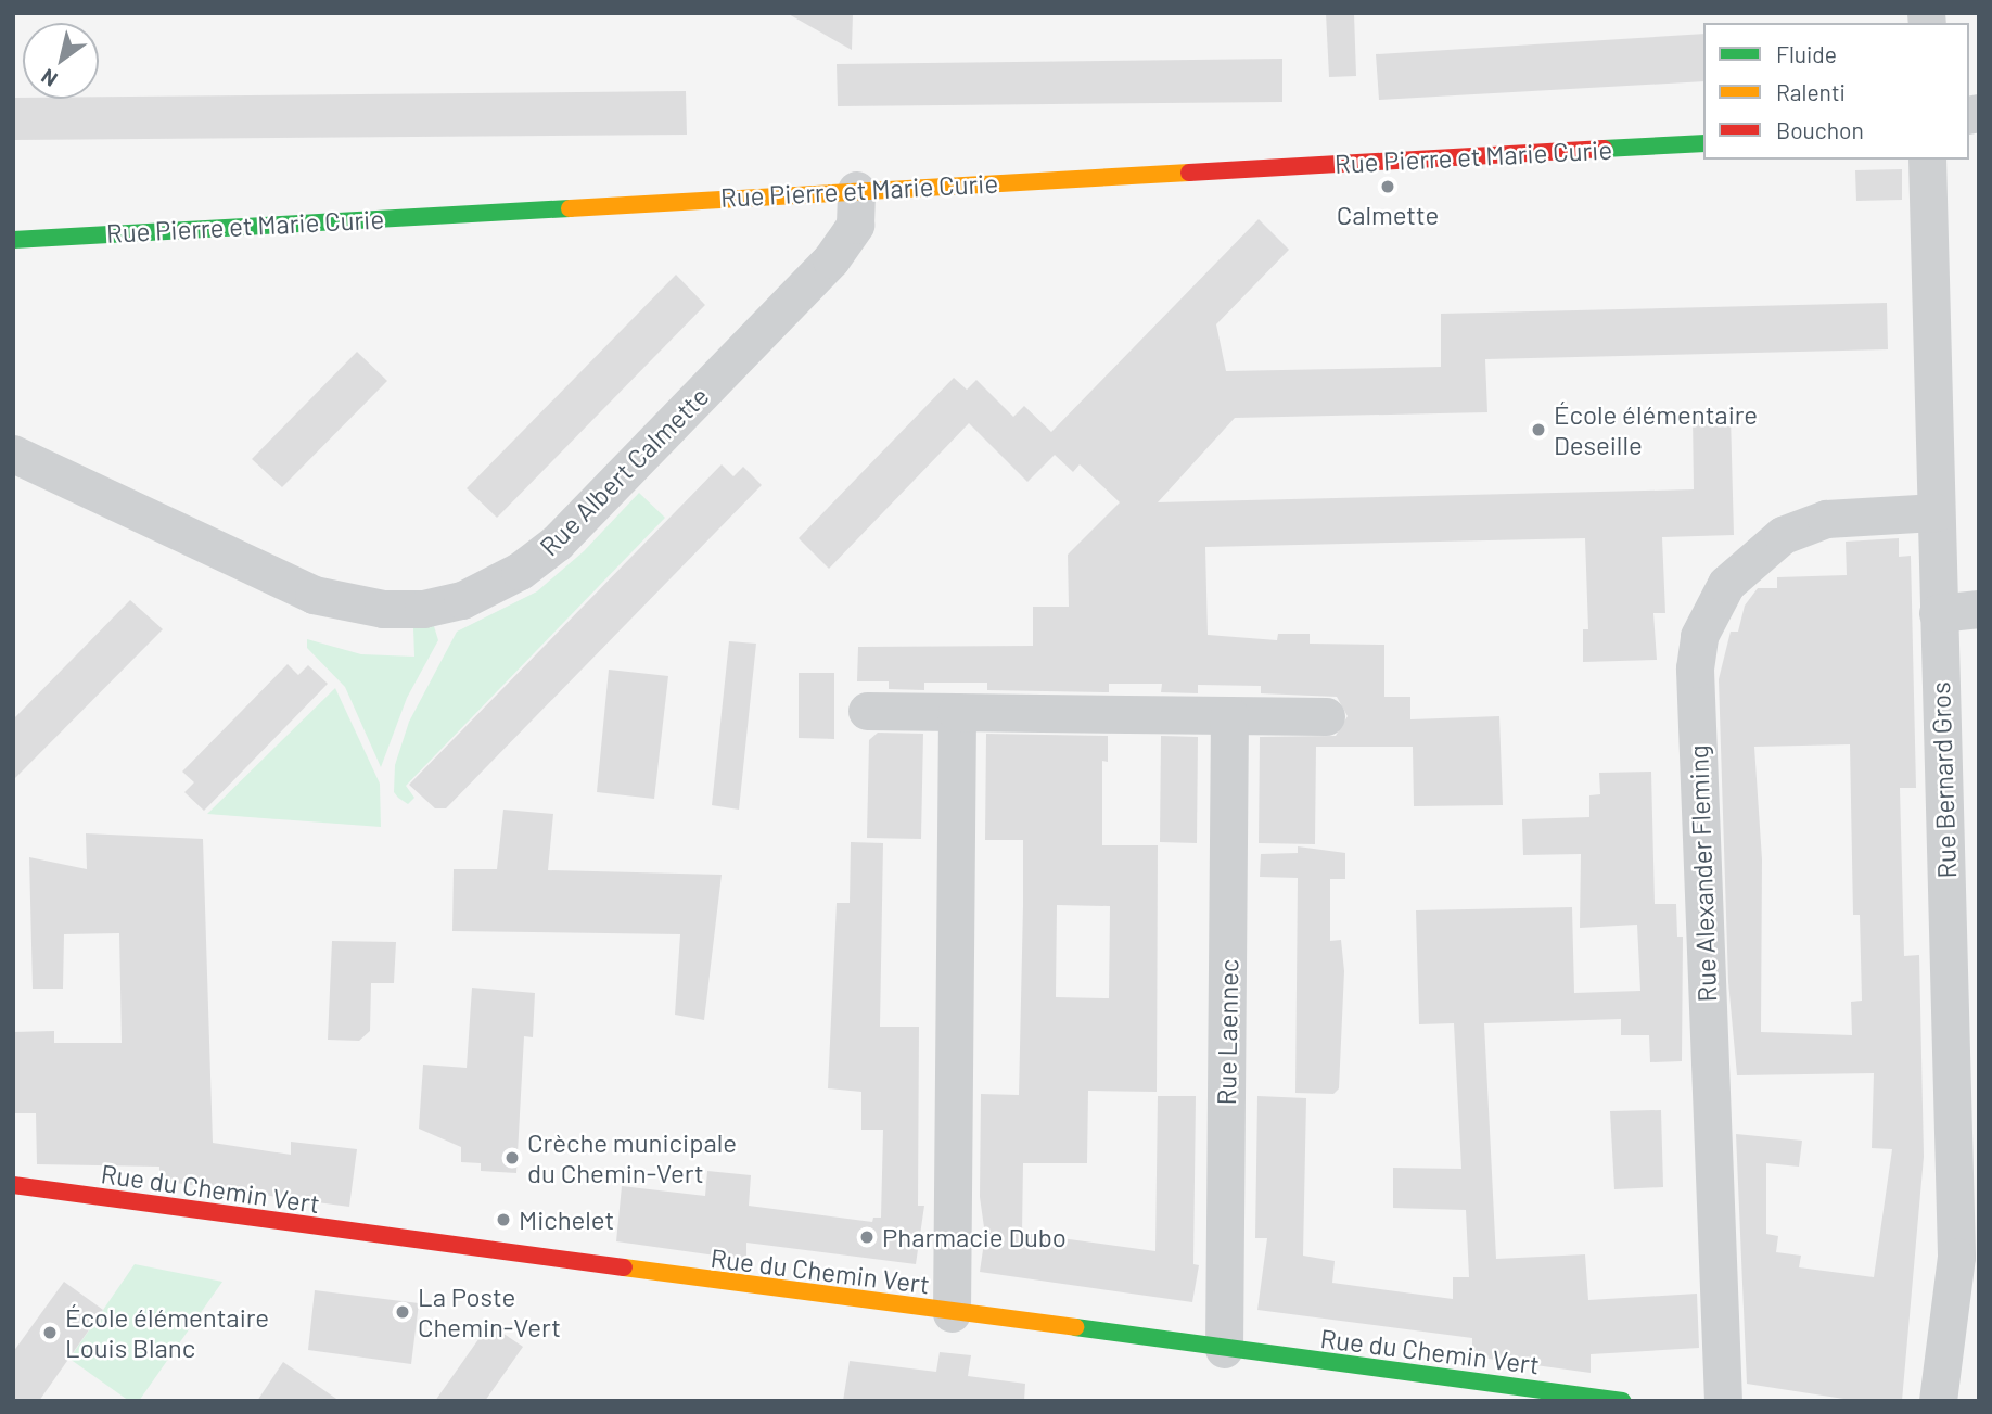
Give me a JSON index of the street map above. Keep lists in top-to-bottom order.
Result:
{
  "streets": {
    "street": [
      "Rue Pierre et Marie Curie",
      "Rue Albert Calmette",
      "Rue Bernard Gros",
      "Rue Alexander Fleming",
      "Rue Laennec",
      "Rue du Chemin Vert"
    ]
  },
  "crossings": [
    ["Rue Pierre et Marie Curie", "Rue Albert Calmette"],
    ["Rue Bernard Gros", "Rue Alexander Fleming"],
    ["Rue Laennec", "Rue du Chemin Vert"]
  ],
  "places": [
    "Calmette",
    "École élémentaire Deseille",
    "Crèche municipale du Chemin-Vert",
    "Michelet",
    "Pharmacie Dubo",
    "La Poste Chemin-Vert",
    "École élémentaire Louis Blanc"
  ],
  "legend": ["Fluide", "Ralenti", "Bouchon"],
  "north": "bottom left"
}
